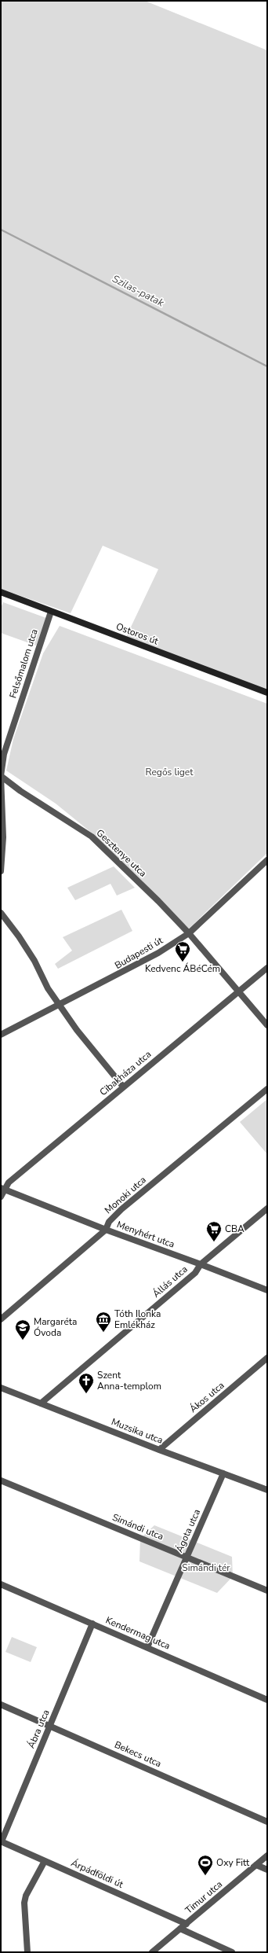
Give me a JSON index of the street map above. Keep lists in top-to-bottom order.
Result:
{
  "streets": {
    "main road": ["Ostoros út"],
    "street": [
      "Felsőmalom utca",
      "Gesztenye utca",
      "Budapesti út",
      "Cibakháza utca",
      "Monoki utca",
      "Menyhért utca",
      "Állás utca",
      "Ákos utca",
      "Muzsika utca",
      "Simándi utca",
      "Ágota utca",
      "Kendermag utca",
      "Ábra utca",
      "Bekecs utca",
      "Árpádföldi út",
      "Timur utca"
    ]
  },
  "crossings": [
    ["Ostoros út", "Felsőmalom utca"],
    ["Felsőmalom utca", "Gesztenye utca"],
    ["Gesztenye utca", "Budapesti út"],
    ["Gesztenye utca", "Cibakháza utca"],
    ["Cibakháza utca", "Menyhért utca"],
    ["Monoki utca", "Menyhért utca"],
    ["Menyhért utca", "Állás utca"],
    ["Állás utca", "Muzsika utca"],
    ["Ákos utca", "Muzsika utca"],
    ["Muzsika utca", "Ágota utca"],
    ["Simándi utca", "Ágota utca"],
    ["Ágota utca", "Kendermag utca"],
    ["Kendermag utca", "Ábra utca"],
    ["Ábra utca", "Bekecs utca"],
    ["Ábra utca", "Árpádföldi út"],
    ["Árpádföldi út", "Timur utca"]
  ],
  "water": ["Szilas-patak"],
  "parks": ["Regős liget", "Simándi tér"],
  "places": {
    "supermarket": ["Kedvenc ÁBéCém", "CBA"],
    "museum": ["Tóth Ilonka Emlékház"],
    "school or university": ["Margaréta Óvoda"],
    "church": ["Szent Anna-templom"],
    "sports": ["Oxy Fitt"]
  }
}
